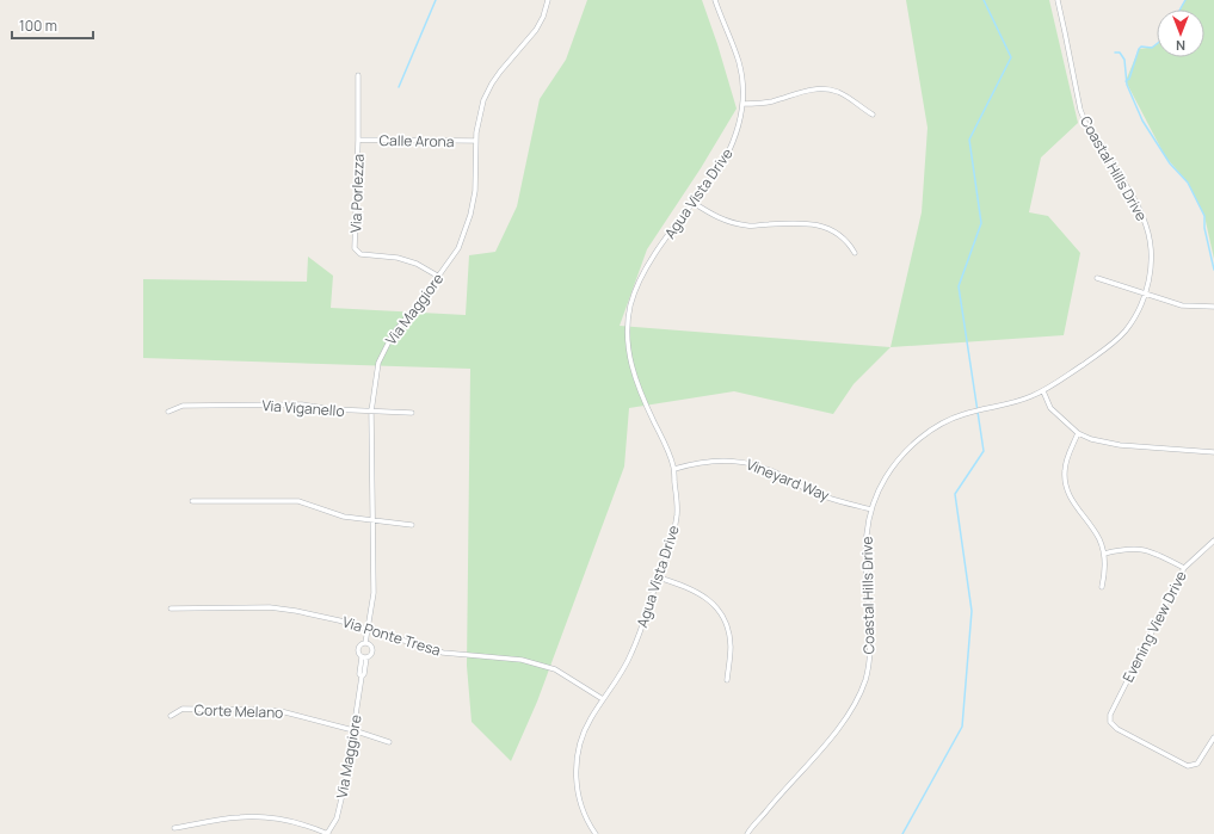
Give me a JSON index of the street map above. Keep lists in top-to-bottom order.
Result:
{
  "streets": {
    "street": [
      "Calle Arona",
      "Coastal Hills Drive",
      "Via Porlezza",
      "Agua Vista Drive",
      "Via Maggiore",
      "Via Viganello",
      "Vineyard Way",
      "Evening View Drive",
      "Via Ponte Tresa",
      "Corte Melano"
    ]
  },
  "crossings": [
    ["Calle Arona", "Via Porlezza"],
    ["Calle Arona", "Via Maggiore"],
    ["Coastal Hills Drive", "Vineyard Way"],
    ["Via Porlezza", "Via Maggiore"],
    ["Agua Vista Drive", "Vineyard Way"],
    ["Agua Vista Drive", "Via Ponte Tresa"],
    ["Via Maggiore", "Via Viganello"],
    ["Via Maggiore", "Via Ponte Tresa"],
    ["Via Maggiore", "Corte Melano"]
  ],
  "scale_bar": "100 m",
  "north": "bottom"
}
